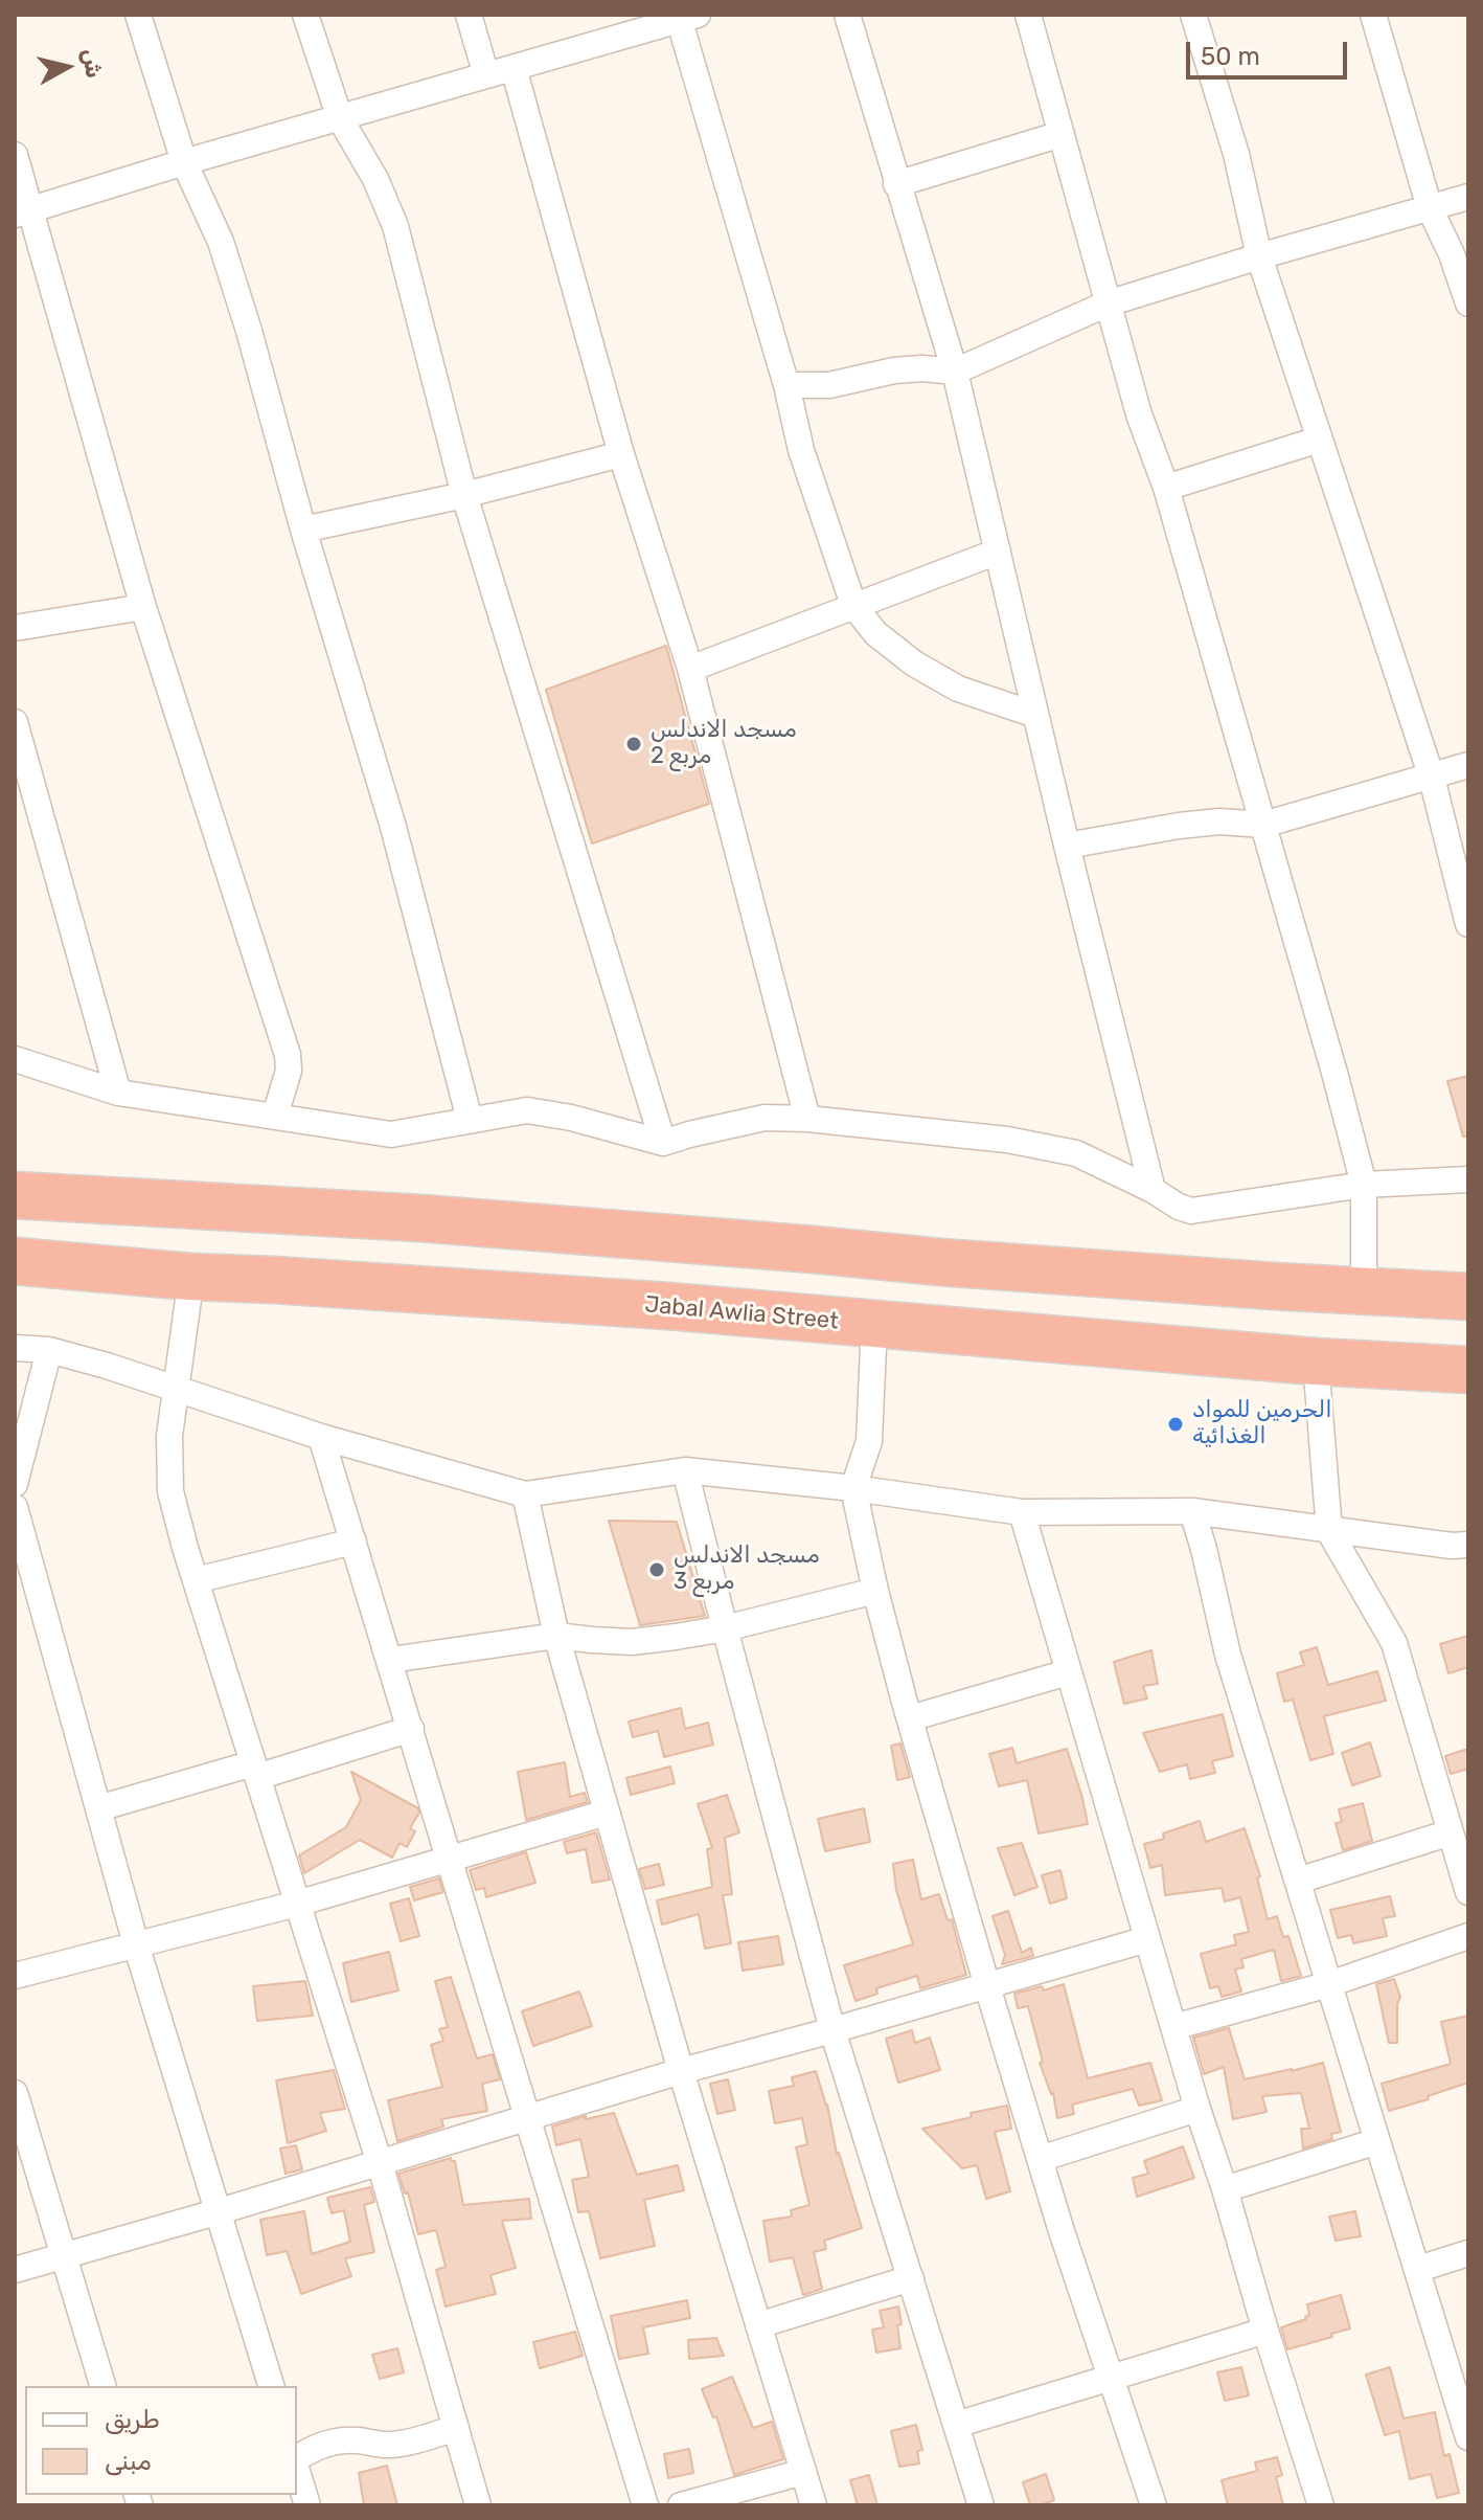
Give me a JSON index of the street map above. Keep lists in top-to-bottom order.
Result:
{
  "streets": {
    "highway": ["Jabal Awlia Street"]
  },
  "places": ["مسجد الاندلس مربع 2", "الحرمين للمواد الغذائية", "مسجد الاندلس مربع 3"],
  "legend": ["طريق", "مبنى"],
  "scale_bar": "50 m",
  "north": "right"
}
